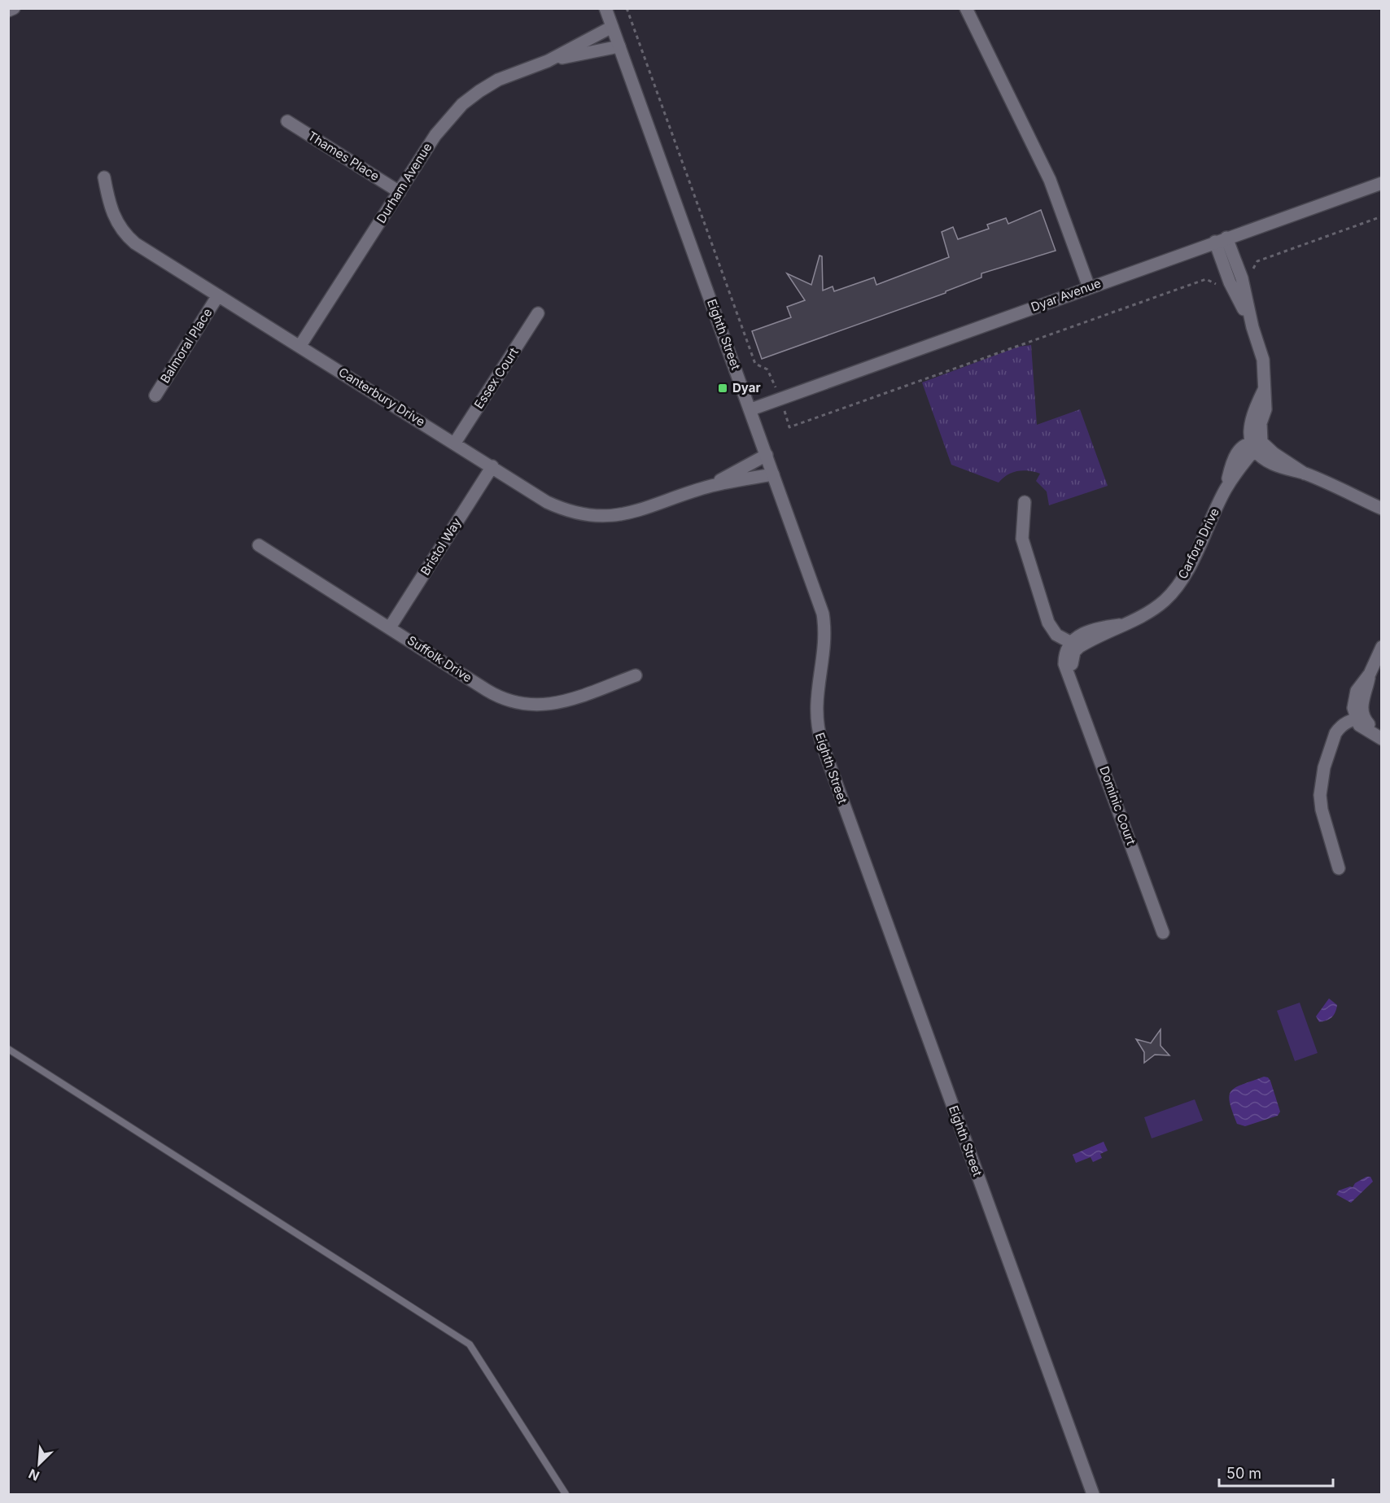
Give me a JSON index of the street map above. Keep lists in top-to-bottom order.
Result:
{
  "streets": {
    "street": [
      "Thames Place",
      "Durham Avenue",
      "Dyar Avenue",
      "Eighth Street",
      "Balmoral Place",
      "Essex Court",
      "Canterbury Drive",
      "Carfora Drive",
      "Bristol Way",
      "Suffolk Drive",
      "Dominic Court"
    ]
  },
  "crossings": [
    ["Thames Place", "Durham Avenue"],
    ["Durham Avenue", "Eighth Street"],
    ["Durham Avenue", "Canterbury Drive"],
    ["Dyar Avenue", "Eighth Street"],
    ["Eighth Street", "Canterbury Drive"],
    ["Balmoral Place", "Canterbury Drive"],
    ["Essex Court", "Canterbury Drive"],
    ["Canterbury Drive", "Bristol Way"],
    ["Carfora Drive", "Dominic Court"],
    ["Bristol Way", "Suffolk Drive"]
  ],
  "places": {
    "transit": ["Dyar"]
  },
  "scale_bar": "50 m",
  "north": "bottom left"
}
